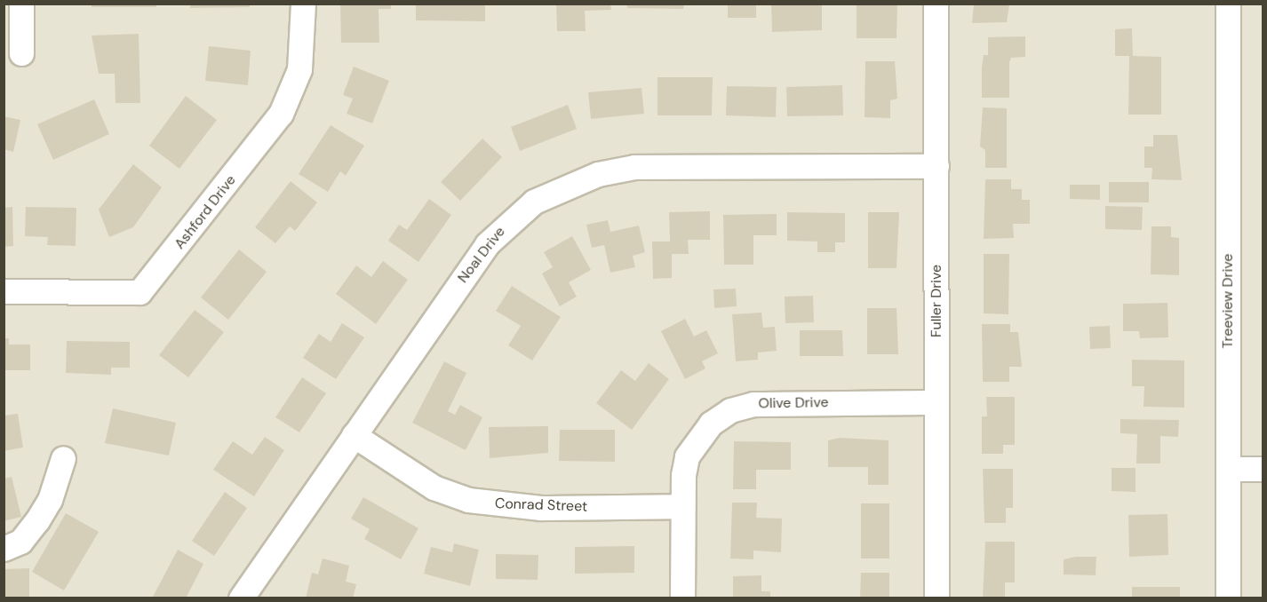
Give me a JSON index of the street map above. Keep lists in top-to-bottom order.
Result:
{
  "streets": {
    "street": [
      "Ashford Drive",
      "Noal Drive",
      "Fuller Drive",
      "Treeview Drive",
      "Olive Drive",
      "Conrad Street"
    ]
  },
  "crossings": [
    ["Noal Drive", "Fuller Drive"],
    ["Noal Drive", "Conrad Street"],
    ["Fuller Drive", "Olive Drive"],
    ["Olive Drive", "Conrad Street"]
  ]
}
